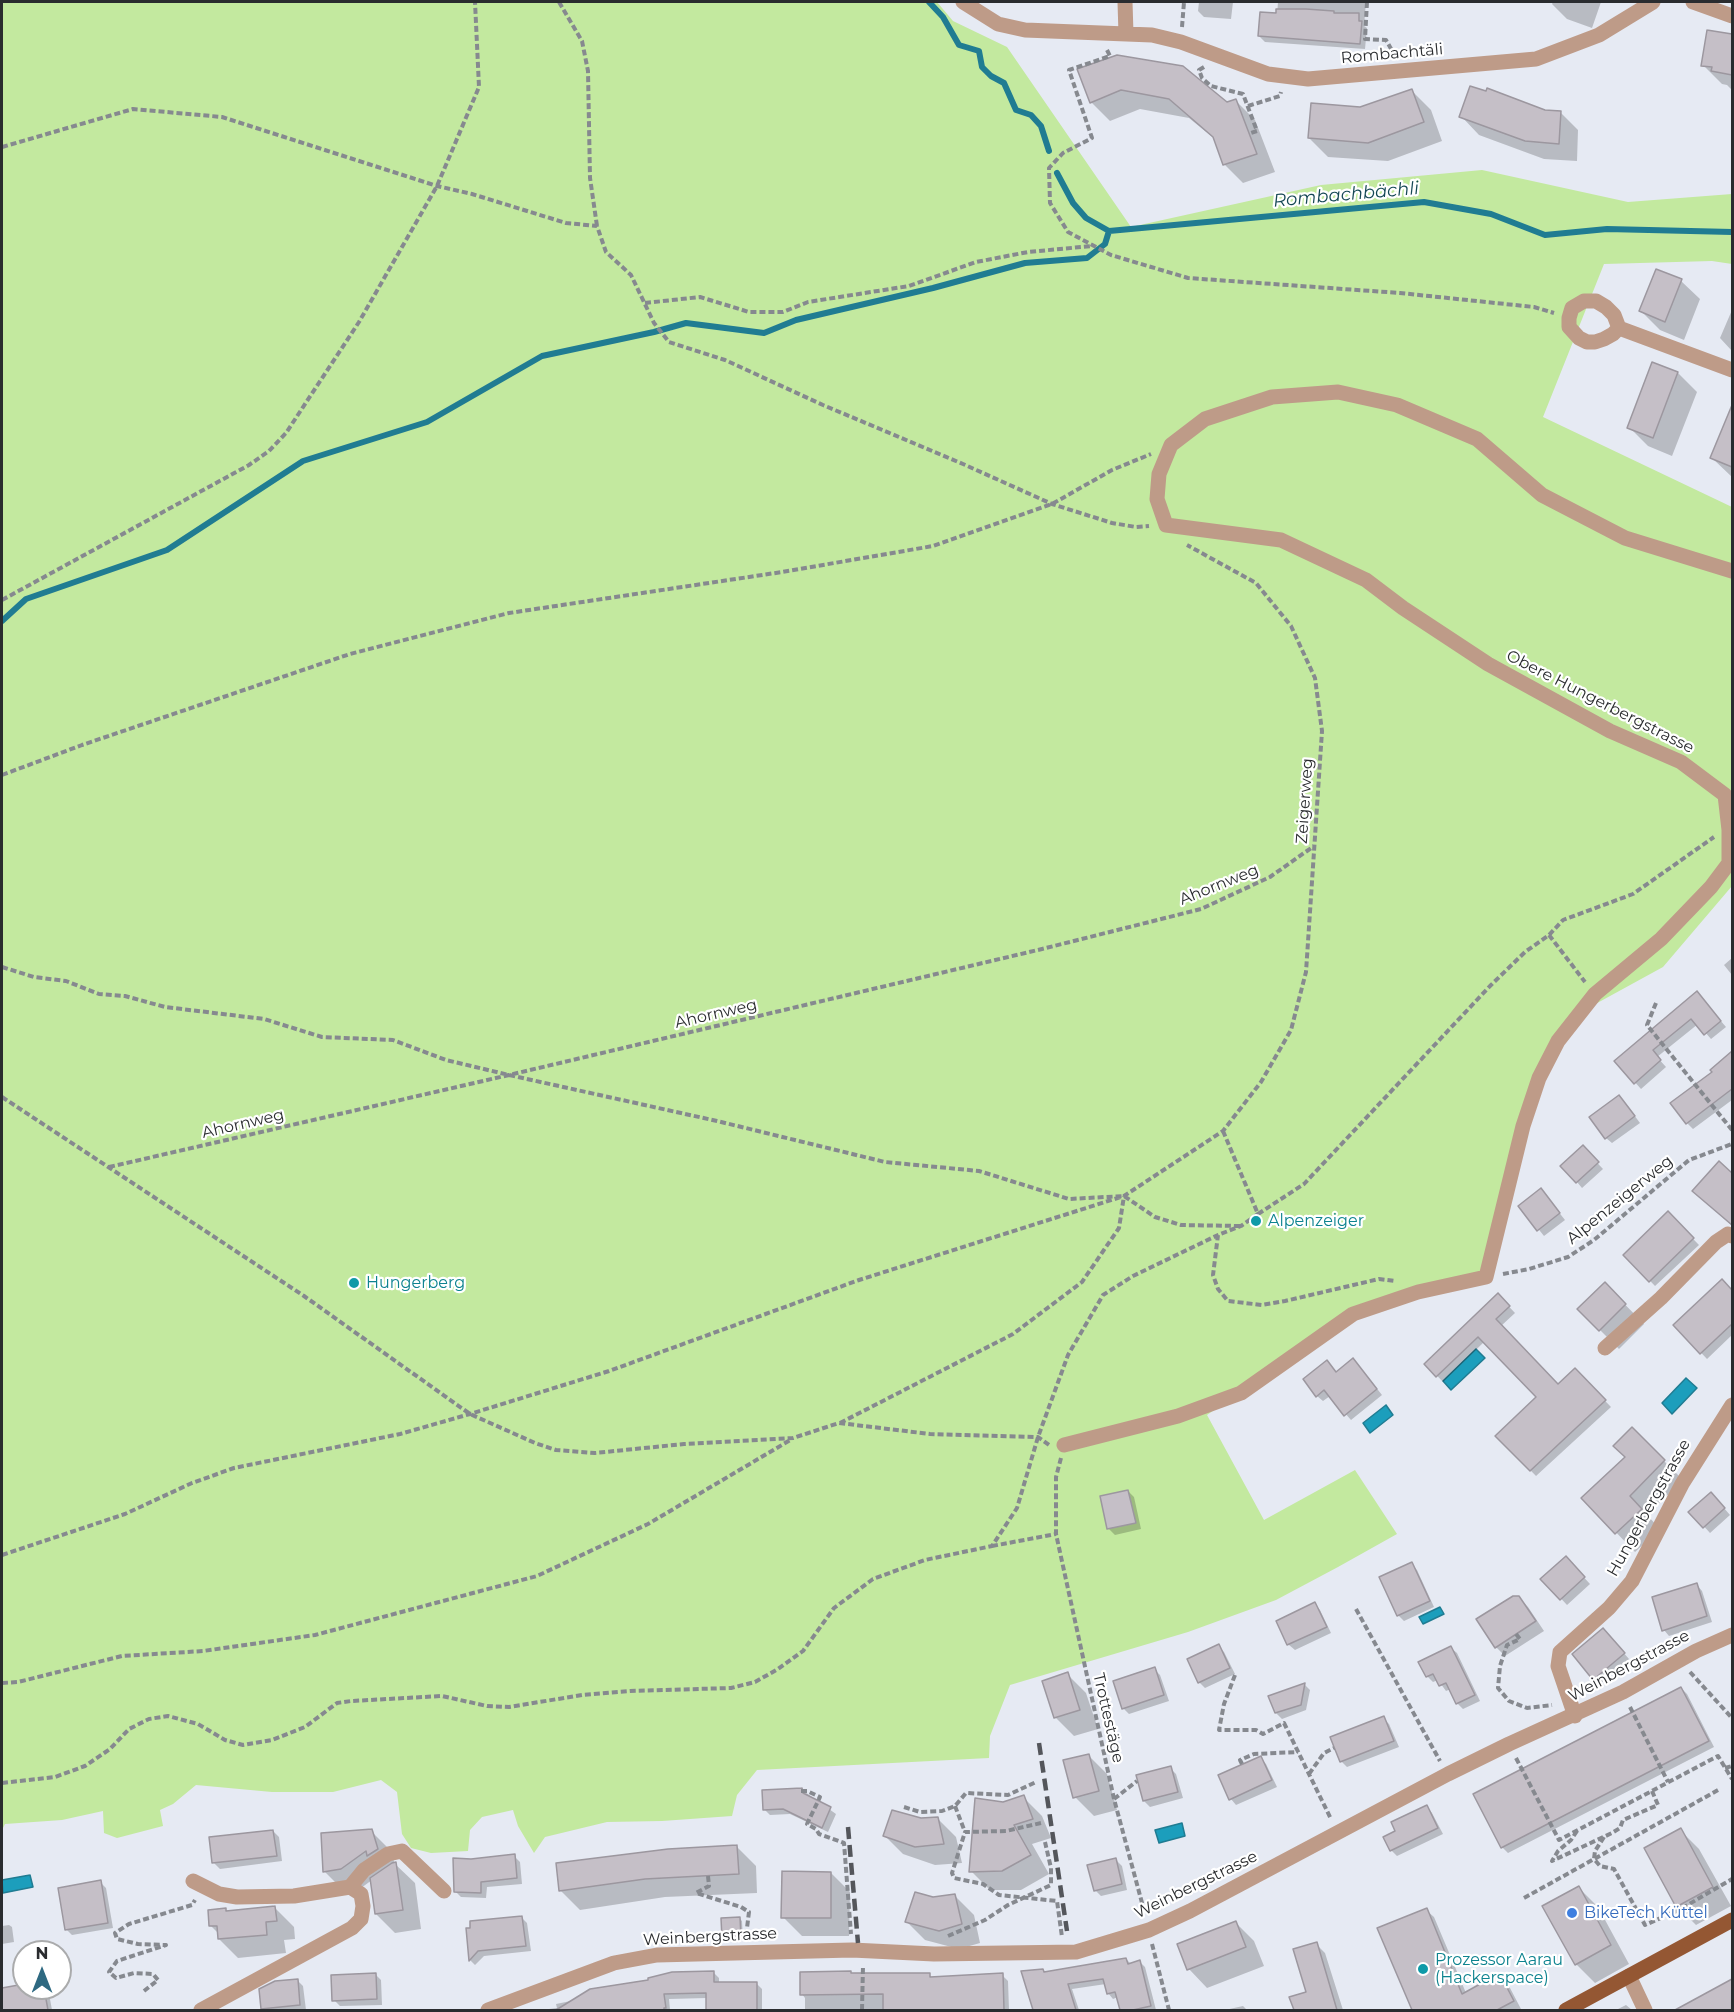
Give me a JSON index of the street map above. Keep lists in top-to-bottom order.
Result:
{
  "streets": {
    "street": [
      "Rombachtäli",
      "Obere Hungerbergstrasse",
      "Hungerbergstrasse",
      "Weinbergstrasse"
    ],
    "path": [
      "Zeigerweg",
      "Ahornweg",
      "Alpenzeigerweg",
      "Trottestäge"
    ]
  },
  "crossings": [
    ["Obere Hungerbergstrasse", "Zeigerweg"],
    ["Obere Hungerbergstrasse", "Alpenzeigerweg"],
    ["Zeigerweg", "Ahornweg"],
    ["Hungerbergstrasse", "Weinbergstrasse"]
  ],
  "water": ["Rombachbächli"],
  "places": [
    "Alpenzeiger",
    "Hungerberg",
    "BikeTech Küttel",
    "Prozessor Aarau (Hackerspace)"
  ],
  "north": "top"
}
